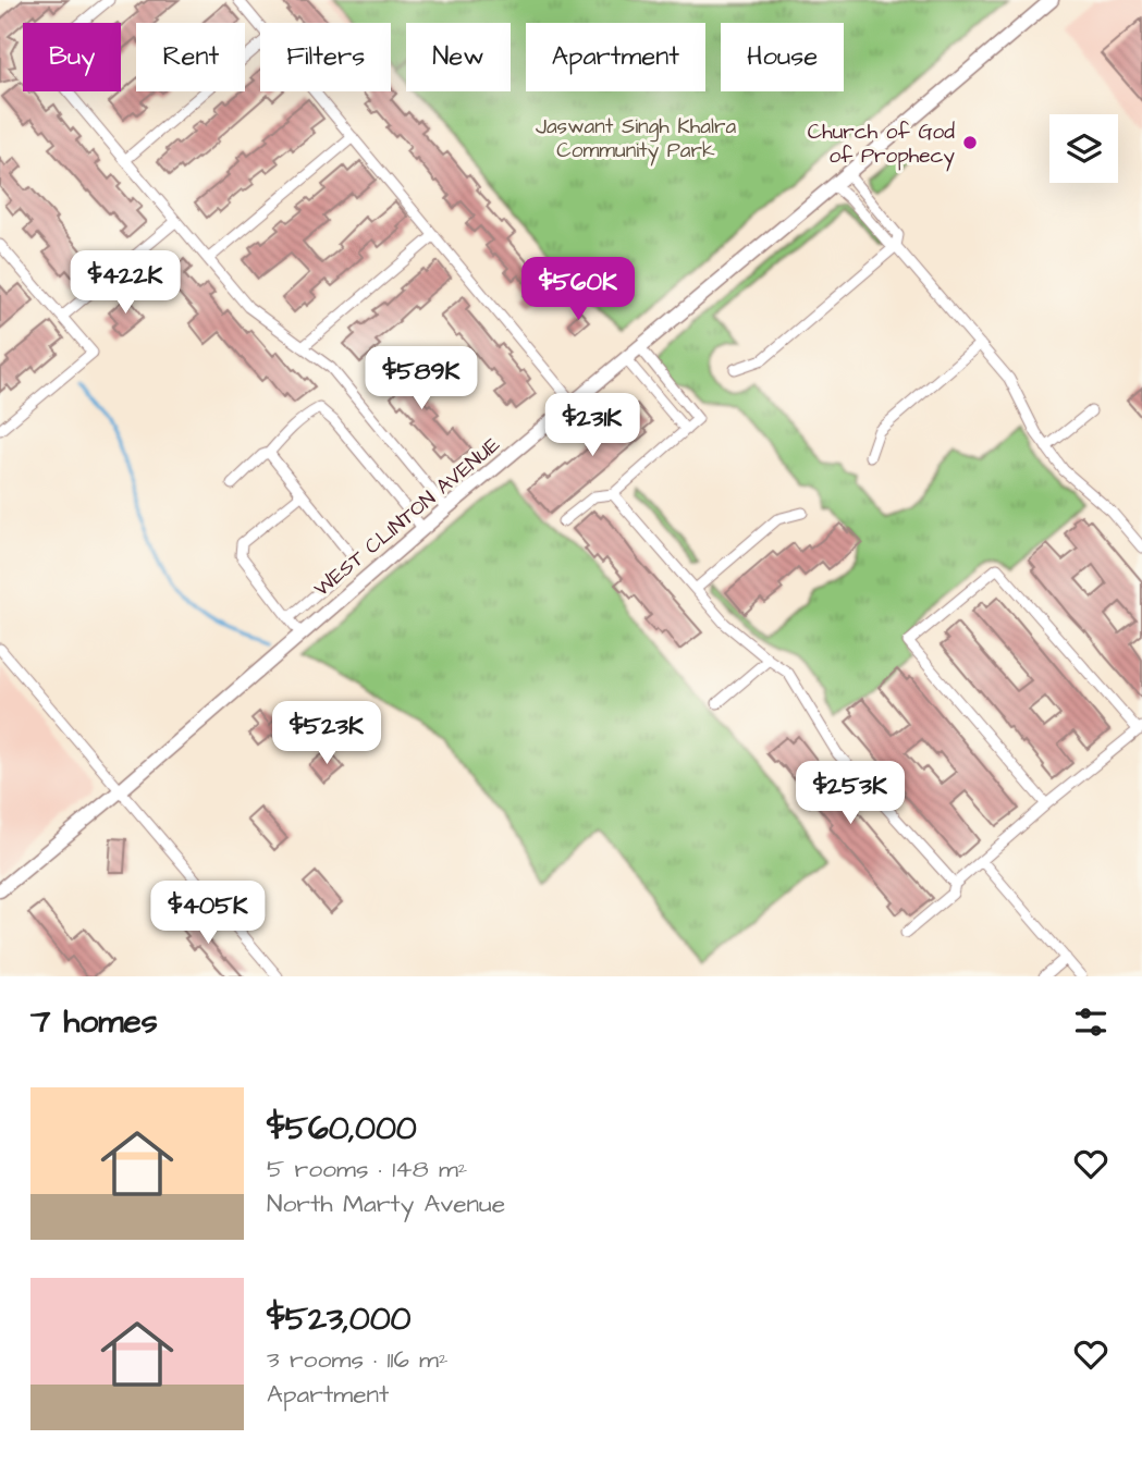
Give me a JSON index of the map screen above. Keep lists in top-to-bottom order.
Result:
{
  "streets": {
    "main road": ["WEST CLINTON AVENUE"]
  },
  "parks": ["Jaswant Singh Khalra Community Park"],
  "places": ["Church of God of Prophecy"],
  "page": {
    "chip": [
      "Buy",
      "Rent",
      "Filters",
      "New",
      "Apartment",
      "House"
    ],
    "price": [
      "$422K",
      "$560K",
      "$589K",
      "$231K",
      "$523K",
      "$253K",
      "$405K"
    ],
    "heading": "7 homes",
    "list": [
      {
        "name": "$560,000",
        "note": "5 rooms · 148 m² · North Marty Avenue"
      },
      {
        "name": "$523,000",
        "note": "3 rooms · 116 m² · Apartment"
      }
    ]
  }
}
